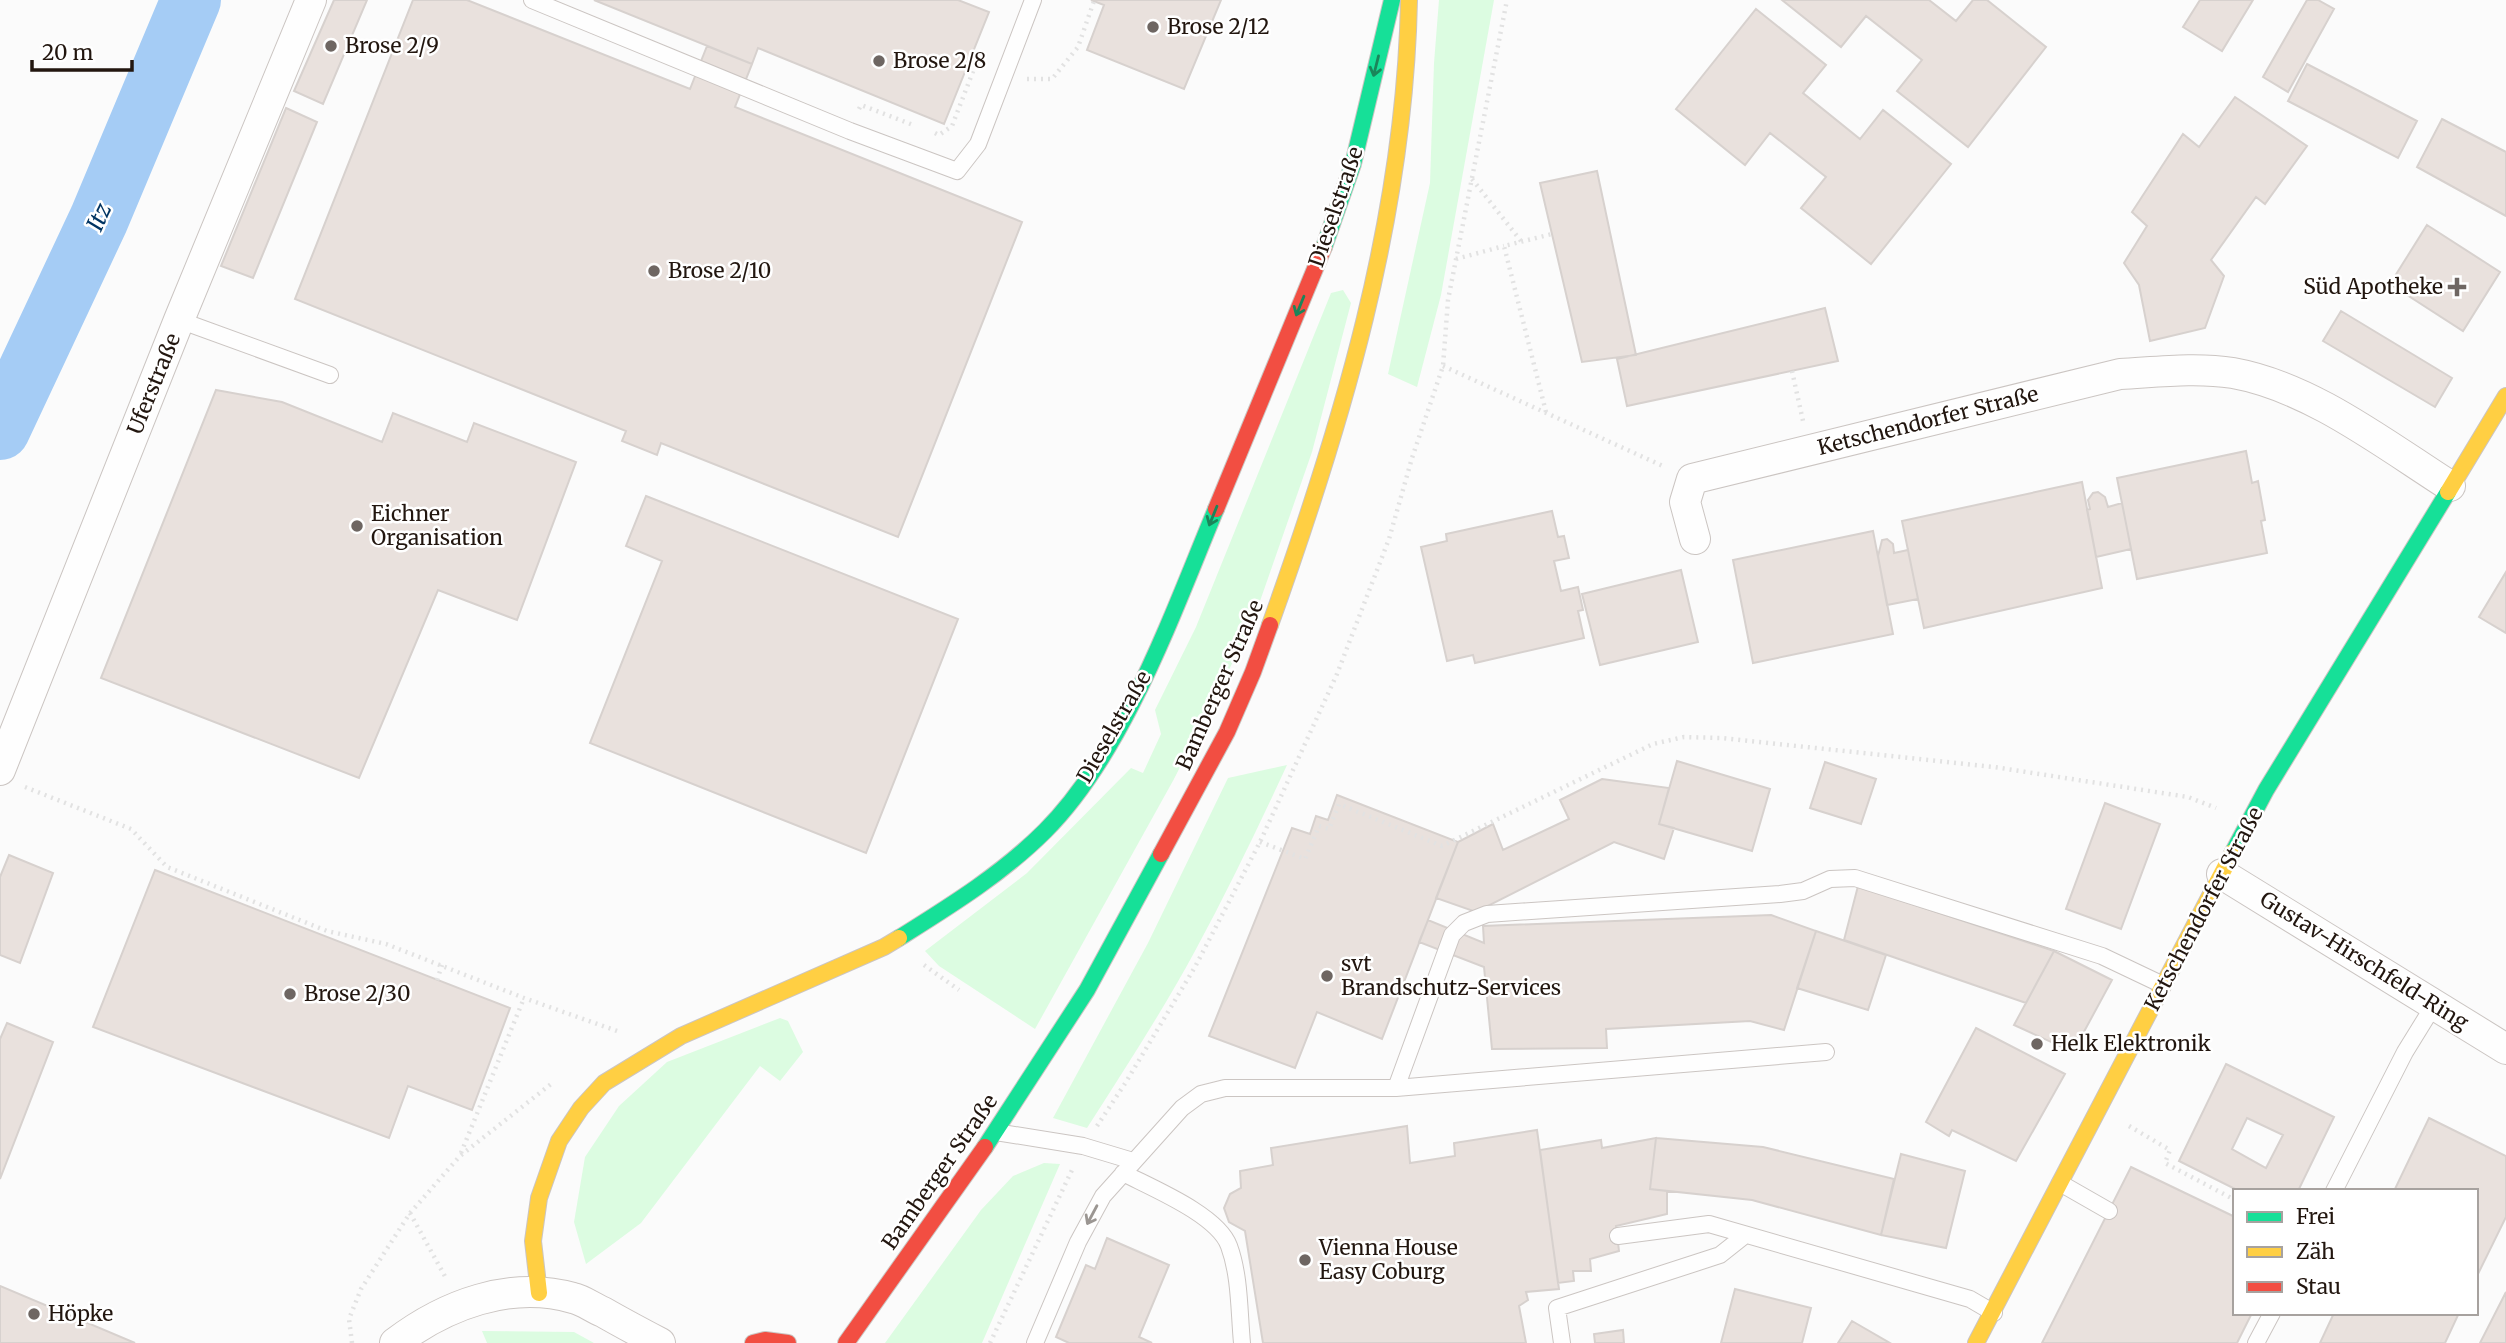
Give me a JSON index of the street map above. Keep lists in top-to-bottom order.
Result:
{
  "streets": {
    "street": [
      "Dieselstraße",
      "Uferstraße",
      "Ketschendorfer Straße",
      "Bamberger Straße",
      "Gustav-Hirschfeld-Ring"
    ]
  },
  "crossings": [
    ["Ketschendorfer Straße", "Gustav-Hirschfeld-Ring"]
  ],
  "one_way": ["Dieselstraße"],
  "water": ["Itz"],
  "places": {
    "other": [
      "Brose 2/12",
      "Brose 2/9",
      "Brose 2/8",
      "Brose 2/10",
      "Eichner Organisation",
      "svt Brandschutz-Services",
      "Brose 2/30",
      "Helk Elektronik",
      "Vienna House Easy Coburg",
      "Höpke"
    ],
    "health": ["Süd Apotheke"]
  },
  "legend": ["Frei", "Zäh", "Stau"],
  "scale_bar": "20 m"
}
